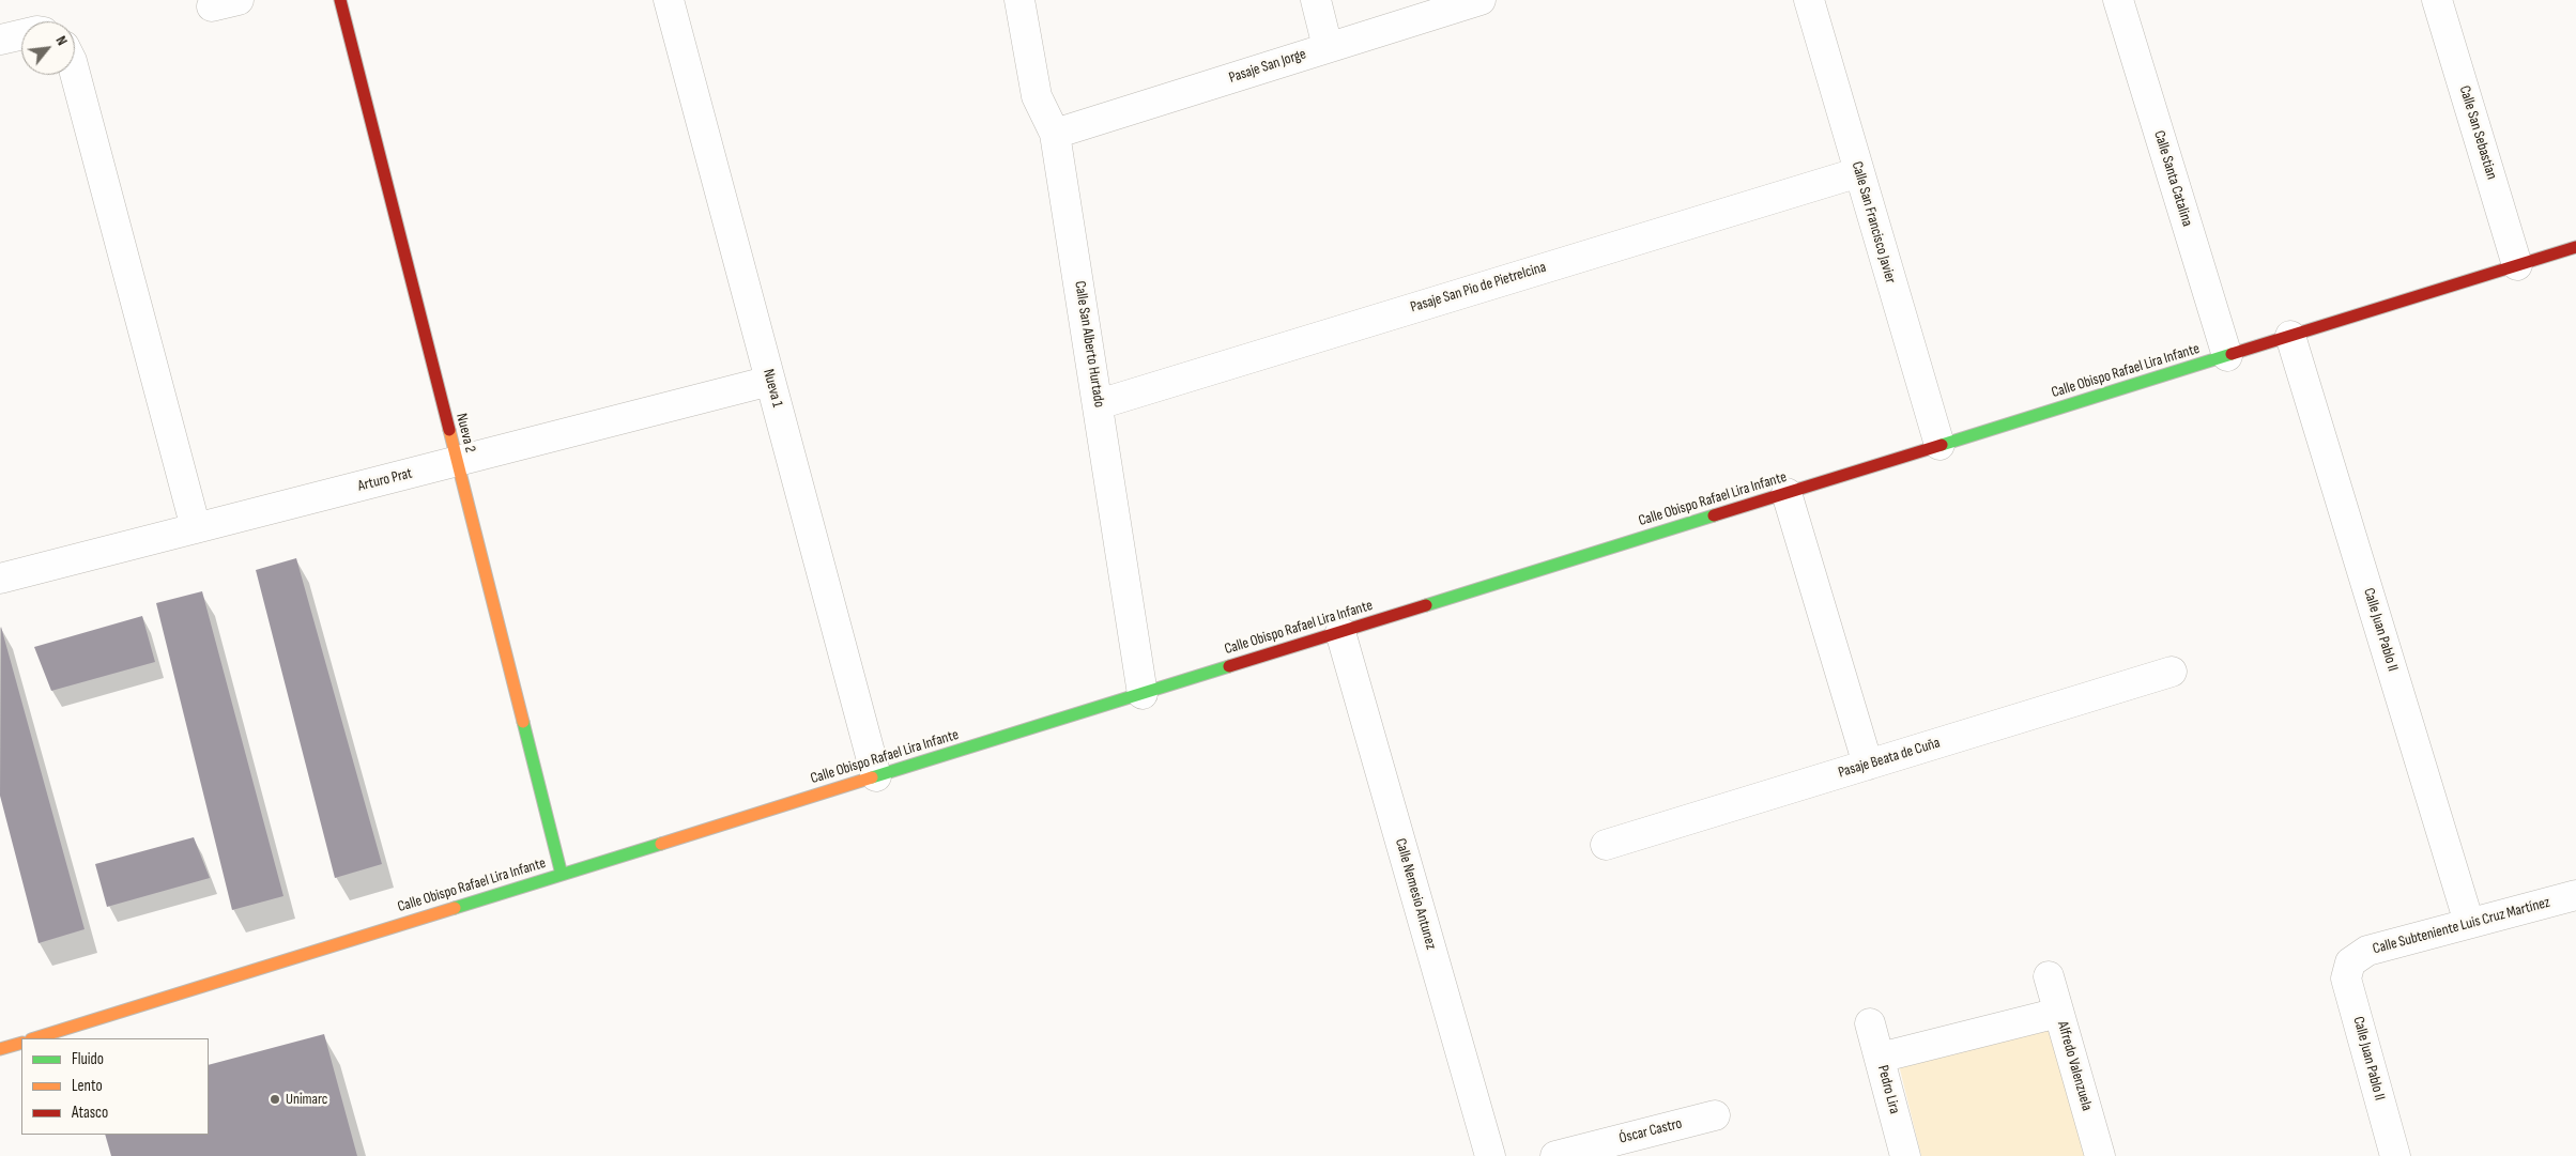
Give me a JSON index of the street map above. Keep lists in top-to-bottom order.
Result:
{
  "streets": {
    "street": [
      "Pasaje San Jorge",
      "Calle San Sebastian",
      "Calle Santa Catalina",
      "Calle San Francisco Javier",
      "Pasaje San Pio de Pietrelcina",
      "Calle San Alberto Hurtado",
      "Calle Obispo Rafael Lira Infante",
      "Nueva 1",
      "Nueva 2",
      "Arturo Prat",
      "Calle Juan Pablo II",
      "Pasaje Beata de Cuña",
      "Calle Nemesio Antunez",
      "Calle Subteniente Luis Cruz Martínez",
      "Alfredo Valenzuela",
      "Pedro Lira",
      "Óscar Castro"
    ]
  },
  "crossings": [
    ["Pasaje San Jorge", "Calle San Alberto Hurtado"],
    ["Calle San Sebastian", "Calle Obispo Rafael Lira Infante"],
    ["Calle Santa Catalina", "Calle Obispo Rafael Lira Infante"],
    ["Calle San Francisco Javier", "Pasaje San Pio de Pietrelcina"],
    ["Calle San Francisco Javier", "Calle Obispo Rafael Lira Infante"],
    ["Pasaje San Pio de Pietrelcina", "Calle San Alberto Hurtado"],
    ["Calle San Alberto Hurtado", "Calle Obispo Rafael Lira Infante"],
    ["Calle Obispo Rafael Lira Infante", "Nueva 1"],
    ["Calle Obispo Rafael Lira Infante", "Nueva 2"],
    ["Calle Obispo Rafael Lira Infante", "Calle Juan Pablo II"],
    ["Calle Obispo Rafael Lira Infante", "Calle Nemesio Antunez"],
    ["Nueva 1", "Arturo Prat"],
    ["Nueva 2", "Arturo Prat"],
    ["Calle Juan Pablo II", "Calle Subteniente Luis Cruz Martínez"]
  ],
  "places": ["Unimarc"],
  "legend": ["Fluido", "Lento", "Atasco"],
  "north": "top right"
}
